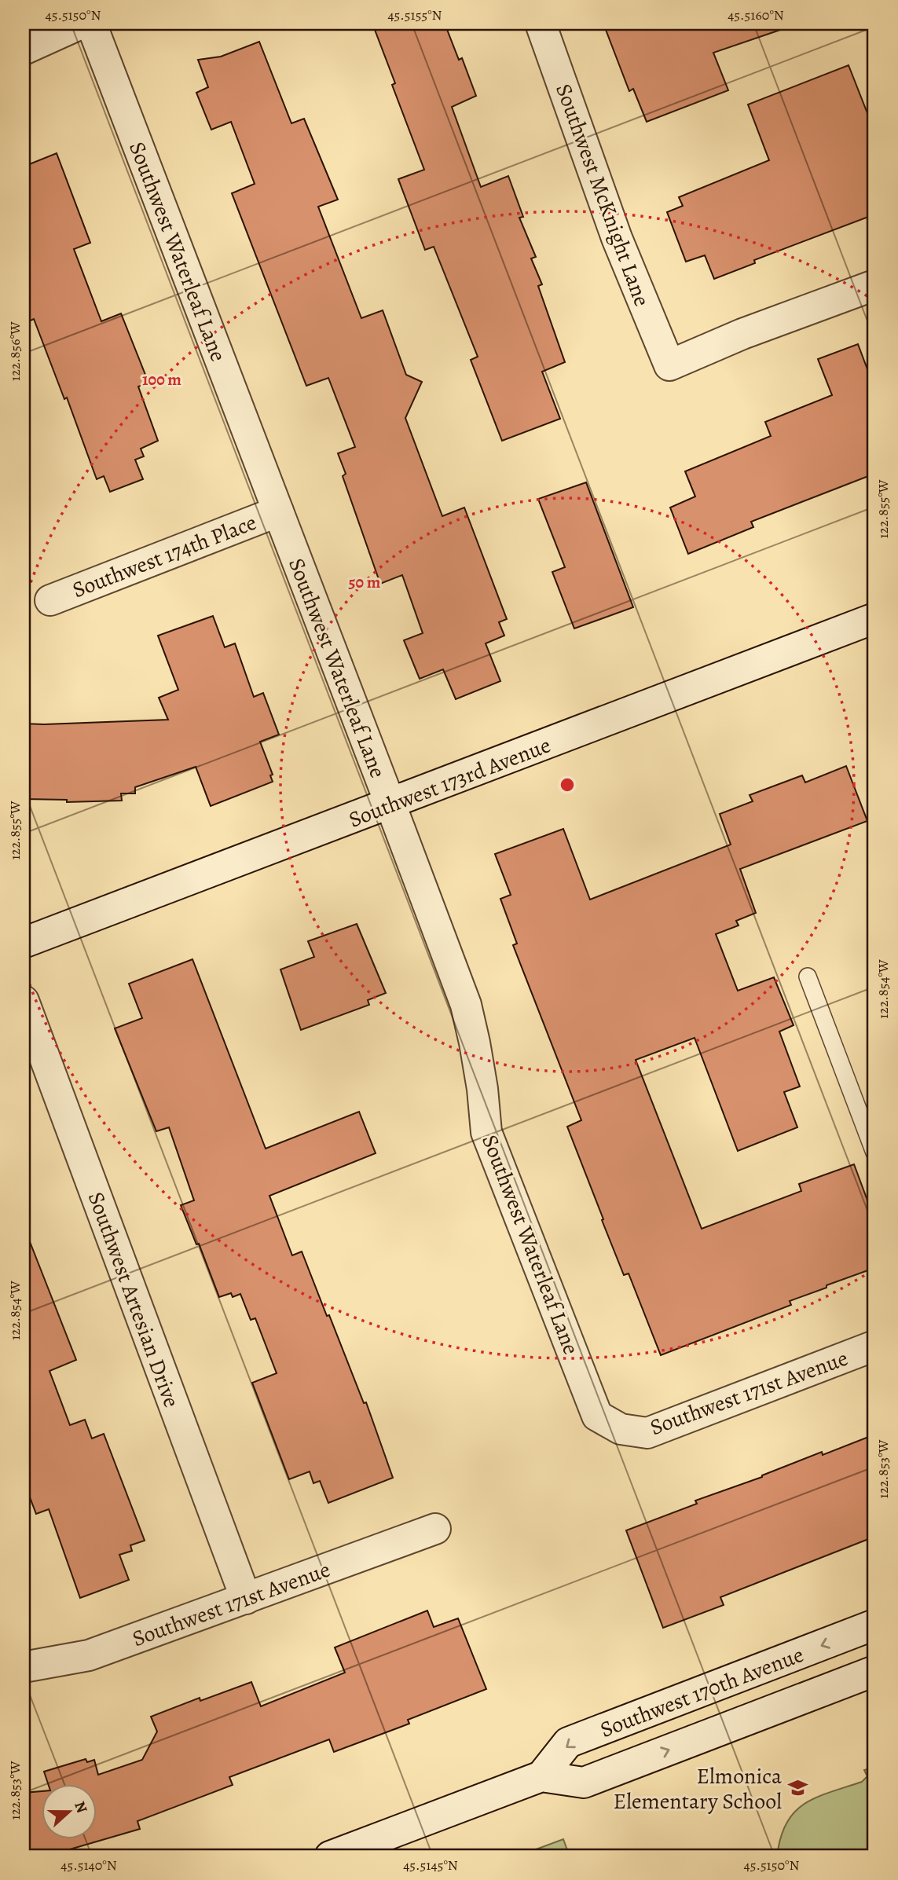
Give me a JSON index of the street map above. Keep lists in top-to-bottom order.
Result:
{
  "streets": {
    "street": [
      "Southwest McKnight Lane",
      "Southwest Waterleaf Lane",
      "Southwest 174th Place",
      "Southwest 173rd Avenue",
      "Southwest Artesian Drive",
      "Southwest 171st Avenue",
      "Southwest 170th Avenue"
    ]
  },
  "crossings": [
    ["Southwest Waterleaf Lane", "Southwest 174th Place"],
    ["Southwest Waterleaf Lane", "Southwest 173rd Avenue"],
    ["Southwest Waterleaf Lane", "Southwest 171st Avenue"],
    ["Southwest Artesian Drive", "Southwest 171st Avenue"]
  ],
  "places": {
    "school or university": ["Elmonica Elementary School"]
  },
  "north": "right",
  "coordinates": [
    "45.5150°N",
    "45.5155°N",
    "45.5160°N",
    "122.856°W",
    "122.855°W",
    "122.854°W",
    "122.853°W",
    "45.5140°N",
    "45.5145°N"
  ],
  "rings": ["100 m", "50 m"]
}
